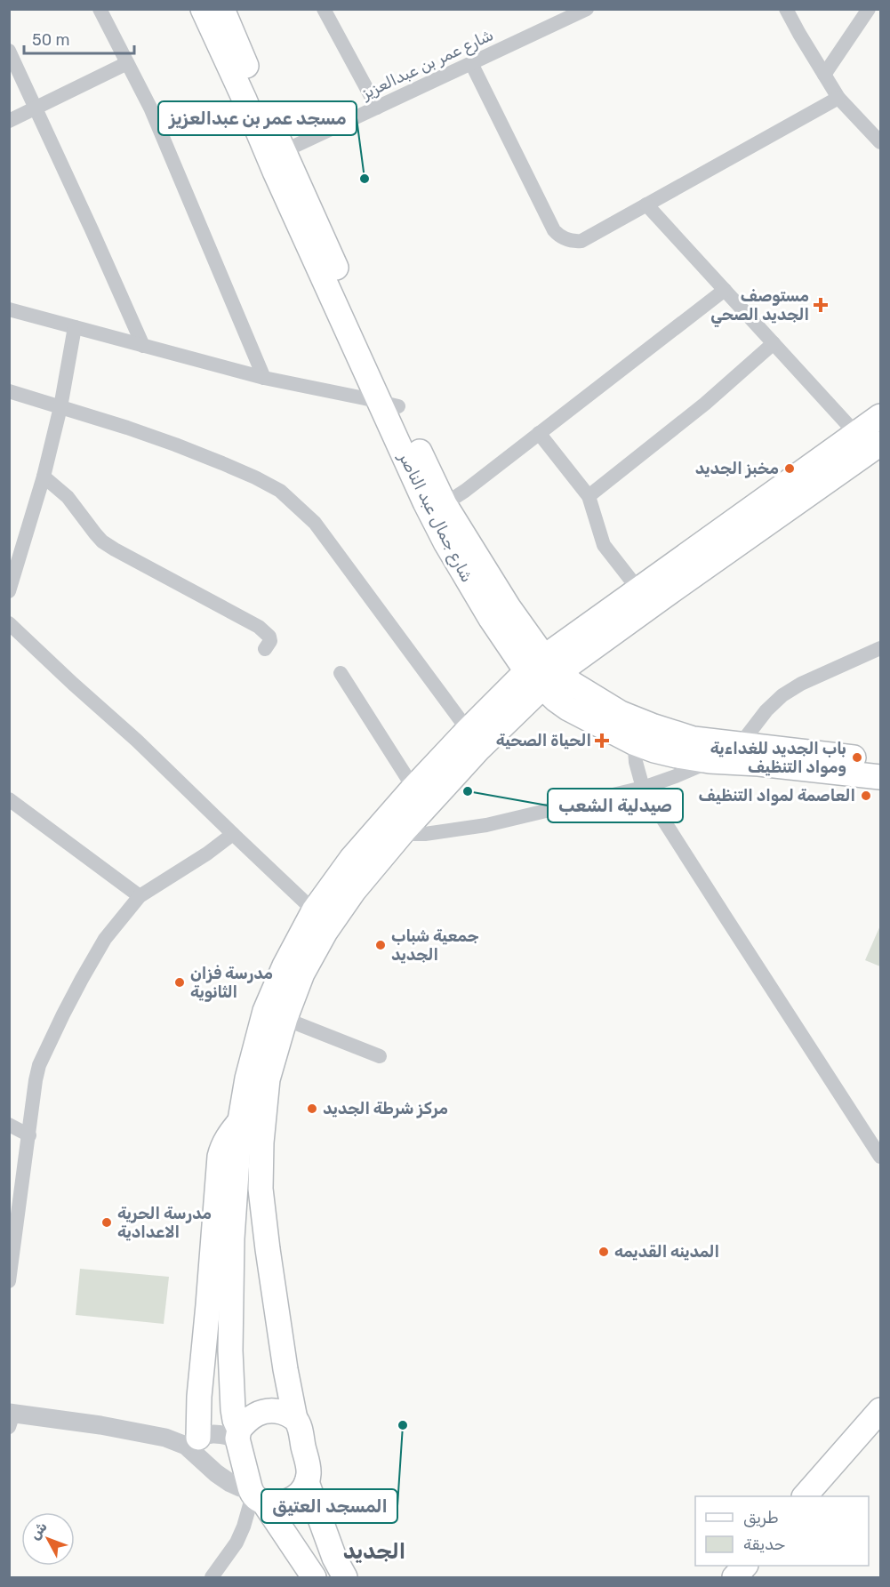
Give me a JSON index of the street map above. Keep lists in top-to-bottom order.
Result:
{
  "streets": {
    "main road": ["شارع جمال عبد الناصر"],
    "street": ["شارع عمر بن عبدالعزيز"]
  },
  "crossings": [
    ["شارع عمر بن عبدالعزيز", "شارع جمال عبد الناصر"]
  ],
  "districts": ["الجديد"],
  "places": {
    "other": [
      "مسجد عمر بن عبدالعزيز",
      "مخبز الجديد",
      "باب الجديد للغداءية ومواد التنظيف",
      "صيدلية الشعب",
      "العاصمة لمواد التنظيف",
      "جمعية شباب الجديد",
      "مدرسة فزان الثانوية",
      "مركز شرطة الجديد",
      "مدرسة الحرية الاعدادية",
      "المدينه القديمه",
      "المسجد العتيق"
    ],
    "health": ["مستوصف الجديد الصحي", "الحياة الصحية"]
  },
  "legend": ["طريق", "حديقة"],
  "scale_bar": "50 m",
  "north": "top left"
}
